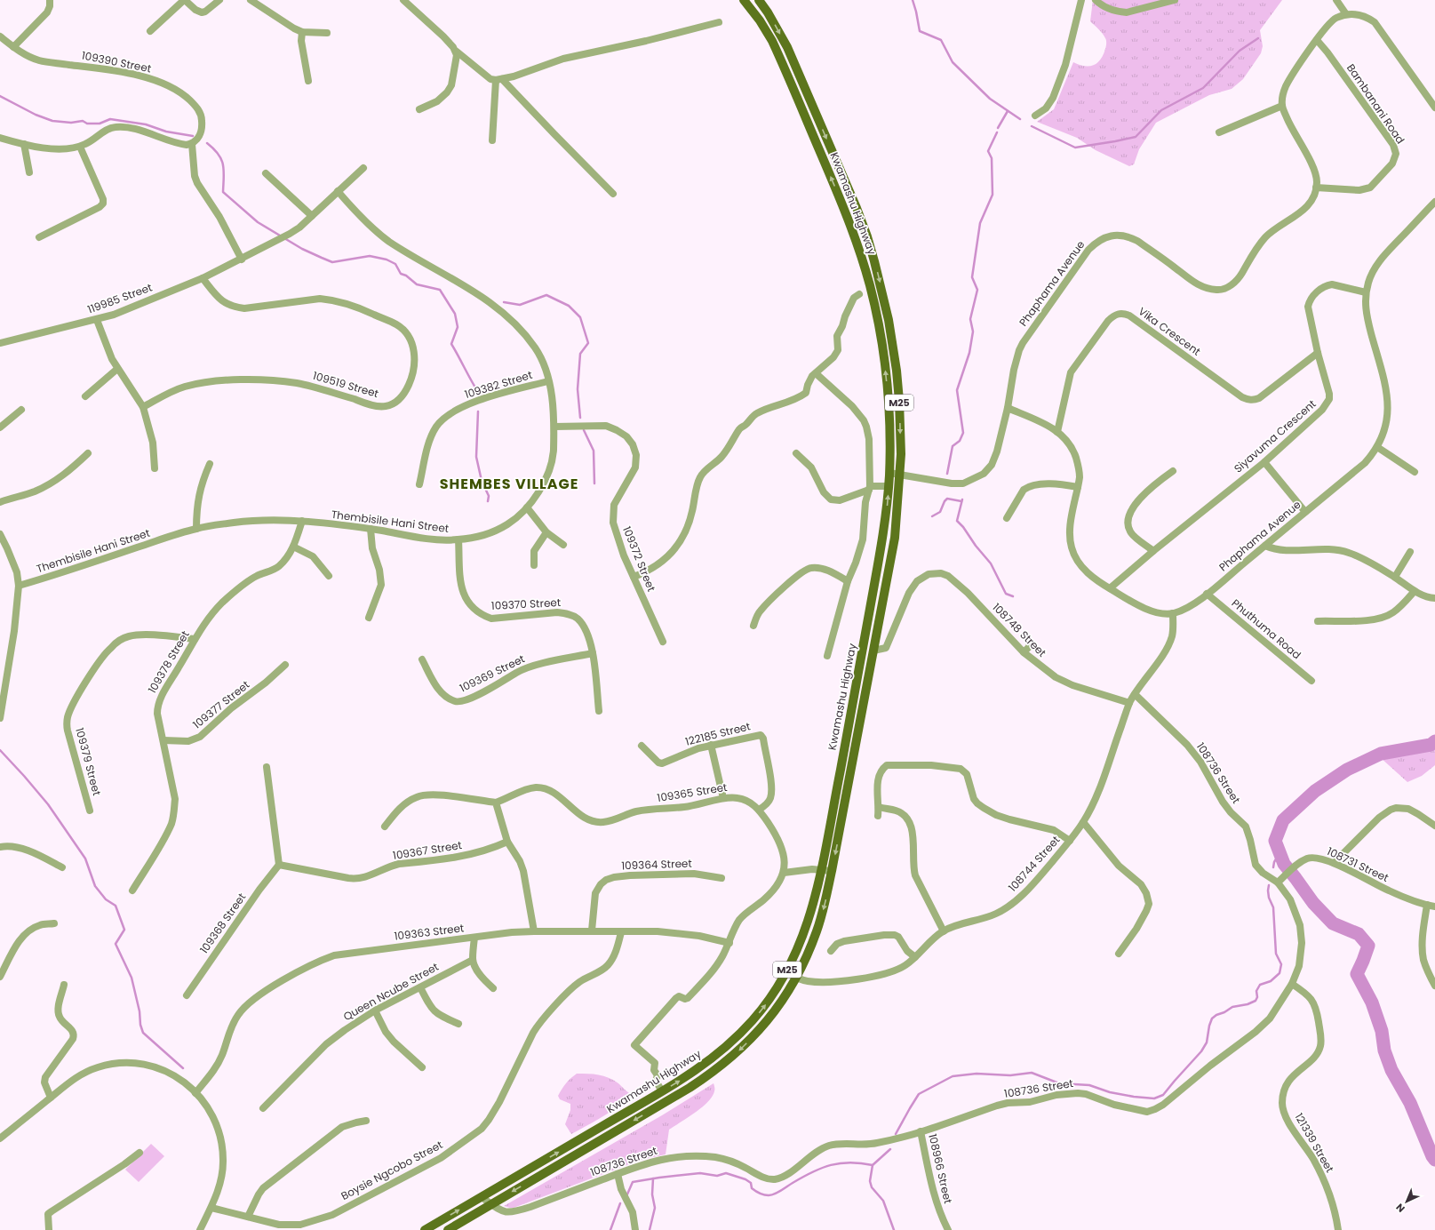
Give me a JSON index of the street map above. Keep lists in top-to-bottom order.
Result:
{
  "streets": {
    "main road": ["Kwamashu Highway", "M25"],
    "street": [
      "109390 Street",
      "Bambanani Road",
      "Phaphama Avenue",
      "119985 Street",
      "Vika Crescent",
      "109519 Street",
      "109382 Street",
      "Siyavuma Crescent",
      "Thembisile Hani Street",
      "109372 Street",
      "109370 Street",
      "Phuthuma Road",
      "108748 Street",
      "109378 Street",
      "109369 Street",
      "109377 Street",
      "122185 Street",
      "109379 Street",
      "108736 Street",
      "109365 Street",
      "109367 Street",
      "108744 Street",
      "109364 Street",
      "108731 Street",
      "109368 Street",
      "109363 Street",
      "Queen Ncube Street",
      "121339 Street",
      "108966 Street",
      "Boysie Ngcobo Street"
    ]
  },
  "crossings": [
    ["Bambanani Road", "Phaphama Avenue"],
    ["Kwamashu Highway", "Phaphama Avenue"],
    ["Kwamashu Highway", "108748 Street"],
    ["Kwamashu Highway", "108736 Street"],
    ["Kwamashu Highway", "109365 Street"],
    ["Kwamashu Highway", "108744 Street"],
    ["Phaphama Avenue", "Vika Crescent"],
    ["Phaphama Avenue", "Siyavuma Crescent"],
    ["Phaphama Avenue", "Phuthuma Road"],
    ["Phaphama Avenue", "108744 Street"],
    ["119985 Street", "109519 Street"],
    ["119985 Street", "Thembisile Hani Street"],
    ["Vika Crescent", "Siyavuma Crescent"],
    ["109382 Street", "Thembisile Hani Street"],
    ["Thembisile Hani Street", "109372 Street"],
    ["Thembisile Hani Street", "109370 Street"],
    ["Thembisile Hani Street", "109378 Street"],
    ["109370 Street", "109369 Street"],
    ["108748 Street", "108744 Street"],
    ["109378 Street", "109377 Street"],
    ["109378 Street", "109379 Street"],
    ["122185 Street", "109365 Street"],
    ["108736 Street", "108744 Street"],
    ["108736 Street", "108731 Street"],
    ["108736 Street", "121339 Street"],
    ["108736 Street", "108966 Street"],
    ["109365 Street", "109363 Street"],
    ["109367 Street", "109368 Street"],
    ["109364 Street", "109363 Street"],
    ["109363 Street", "Boysie Ngcobo Street"]
  ],
  "districts": ["SHEMBES VILLAGE"],
  "north": "bottom left"
}
